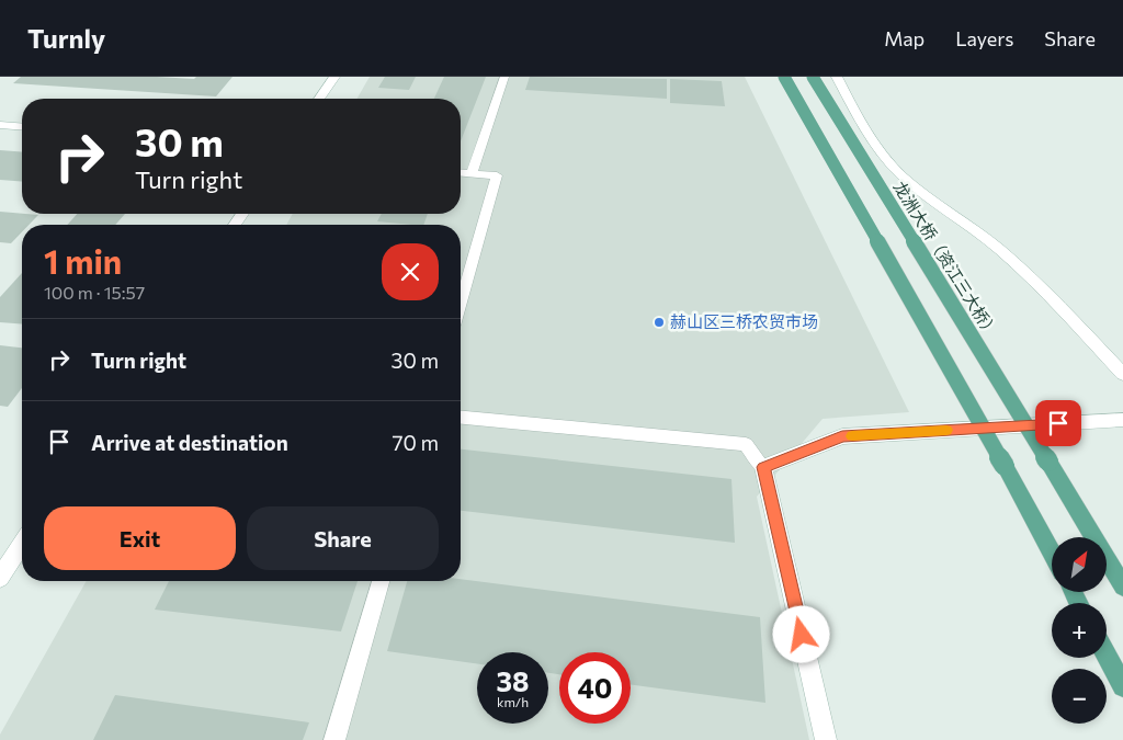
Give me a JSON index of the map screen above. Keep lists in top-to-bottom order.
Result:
{
  "streets": {
    "main road": ["龙洲大桥（资江三大桥）"]
  },
  "places": ["赫山区三桥农贸市场"],
  "north": "top right",
  "page": {
    "header": "Turnly",
    "nav": ["Map", "Layers", "Share"],
    "turn": ["30 m", "Turn right"],
    "heading": ["1 min", "100 m · 15:57"],
    "list": [
      {
        "name": "Turn right",
        "value": "30 m"
      },
      {
        "name": "Arrive at destination",
        "value": "70 m"
      }
    ],
    "buttons": ["Exit", "Share"],
    "map_buttons": ["+", "−"],
    "speed": "38 km/h",
    "limit": "40"
  }
}
